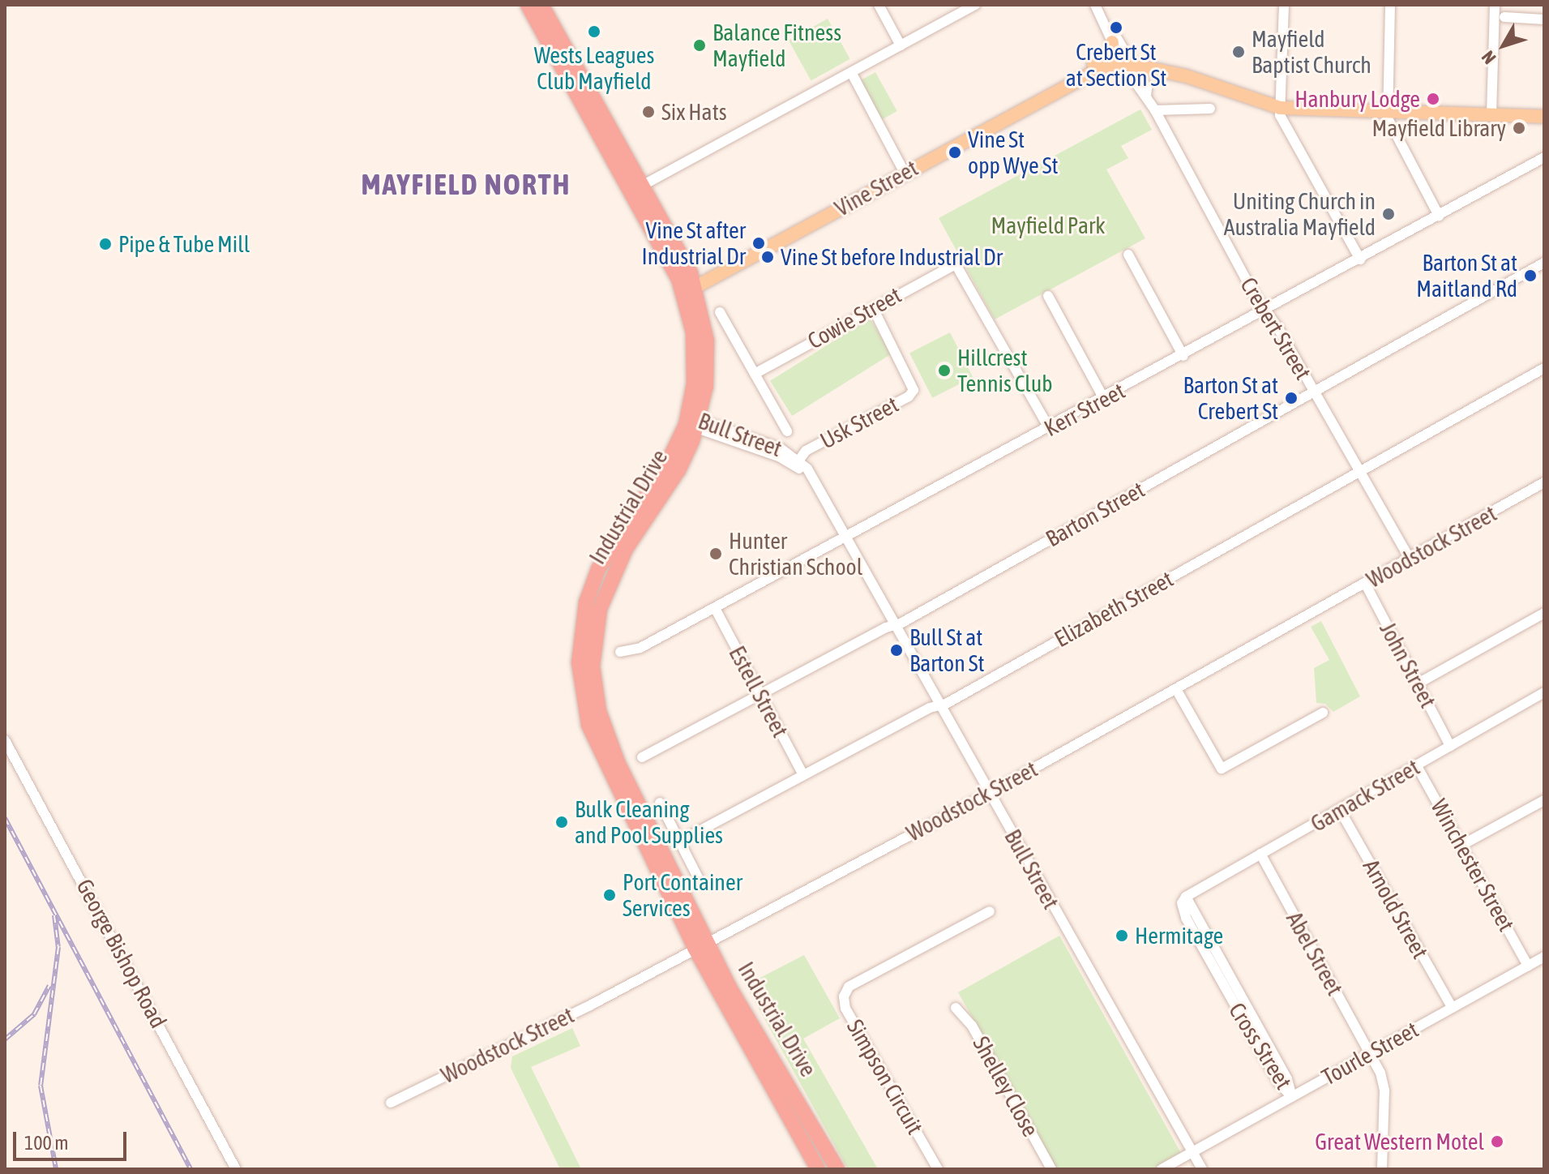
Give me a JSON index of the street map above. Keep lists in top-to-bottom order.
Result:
{
  "streets": {
    "highway": ["Industrial Drive"],
    "main road": ["Vine Street"],
    "street": [
      "Cowie Street",
      "Crebert Street",
      "Kerr Street",
      "Usk Street",
      "Bull Street",
      "Barton Street",
      "Woodstock Street",
      "Elizabeth Street",
      "John Street",
      "Estell Street",
      "Gamack Street",
      "Winchester Street",
      "Arnold Street",
      "George Bishop Road",
      "Abel Street",
      "Cross Street",
      "Tourle Street",
      "Simpson Circuit",
      "Shelley Close"
    ]
  },
  "crossings": [
    ["Vine Street", "Crebert Street"],
    ["Vine Street", "Industrial Drive"],
    ["Cowie Street", "Kerr Street"],
    ["Cowie Street", "Usk Street"],
    ["Cowie Street", "Bull Street"],
    ["Crebert Street", "Kerr Street"],
    ["Crebert Street", "Barton Street"],
    ["Crebert Street", "Woodstock Street"],
    ["Crebert Street", "Elizabeth Street"],
    ["Kerr Street", "Bull Street"],
    ["Kerr Street", "Estell Street"],
    ["Usk Street", "Bull Street"],
    ["Bull Street", "Industrial Drive"],
    ["Bull Street", "Barton Street"],
    ["Bull Street", "Woodstock Street"],
    ["Bull Street", "Elizabeth Street"],
    ["Bull Street", "Tourle Street"],
    ["Industrial Drive", "Woodstock Street"],
    ["Barton Street", "Estell Street"],
    ["Woodstock Street", "John Street"],
    ["Elizabeth Street", "Estell Street"],
    ["John Street", "Gamack Street"],
    ["Gamack Street", "Winchester Street"],
    ["Gamack Street", "Arnold Street"],
    ["Gamack Street", "Abel Street"],
    ["Gamack Street", "Cross Street"],
    ["Winchester Street", "Tourle Street"],
    ["Arnold Street", "Tourle Street"],
    ["Abel Street", "Tourle Street"],
    ["Cross Street", "Tourle Street"]
  ],
  "districts": ["MAYFIELD NORTH"],
  "parks": ["Mayfield Park"],
  "places": [
    "Crebert St at Section St",
    "Wests Leagues Club Mayfield",
    "Balance Fitness Mayfield",
    "Mayfield Baptist Church",
    "Hanbury Lodge",
    "Six Hats",
    "Mayfield Library",
    "Vine St opp Wye St",
    "Uniting Church in Australia Mayfield",
    "Vine St after Industrial Dr",
    "Pipe & Tube Mill",
    "Vine St before Industrial Dr",
    "Barton St at Maitland Rd",
    "Hillcrest Tennis Club",
    "Barton St at Crebert St",
    "Hunter Christian School",
    "Bull St at Barton St",
    "Bulk Cleaning and Pool Supplies",
    "Port Container Services",
    "Hermitage",
    "Great Western Motel"
  ],
  "scale_bar": "100 m",
  "north": "bottom left"
}
